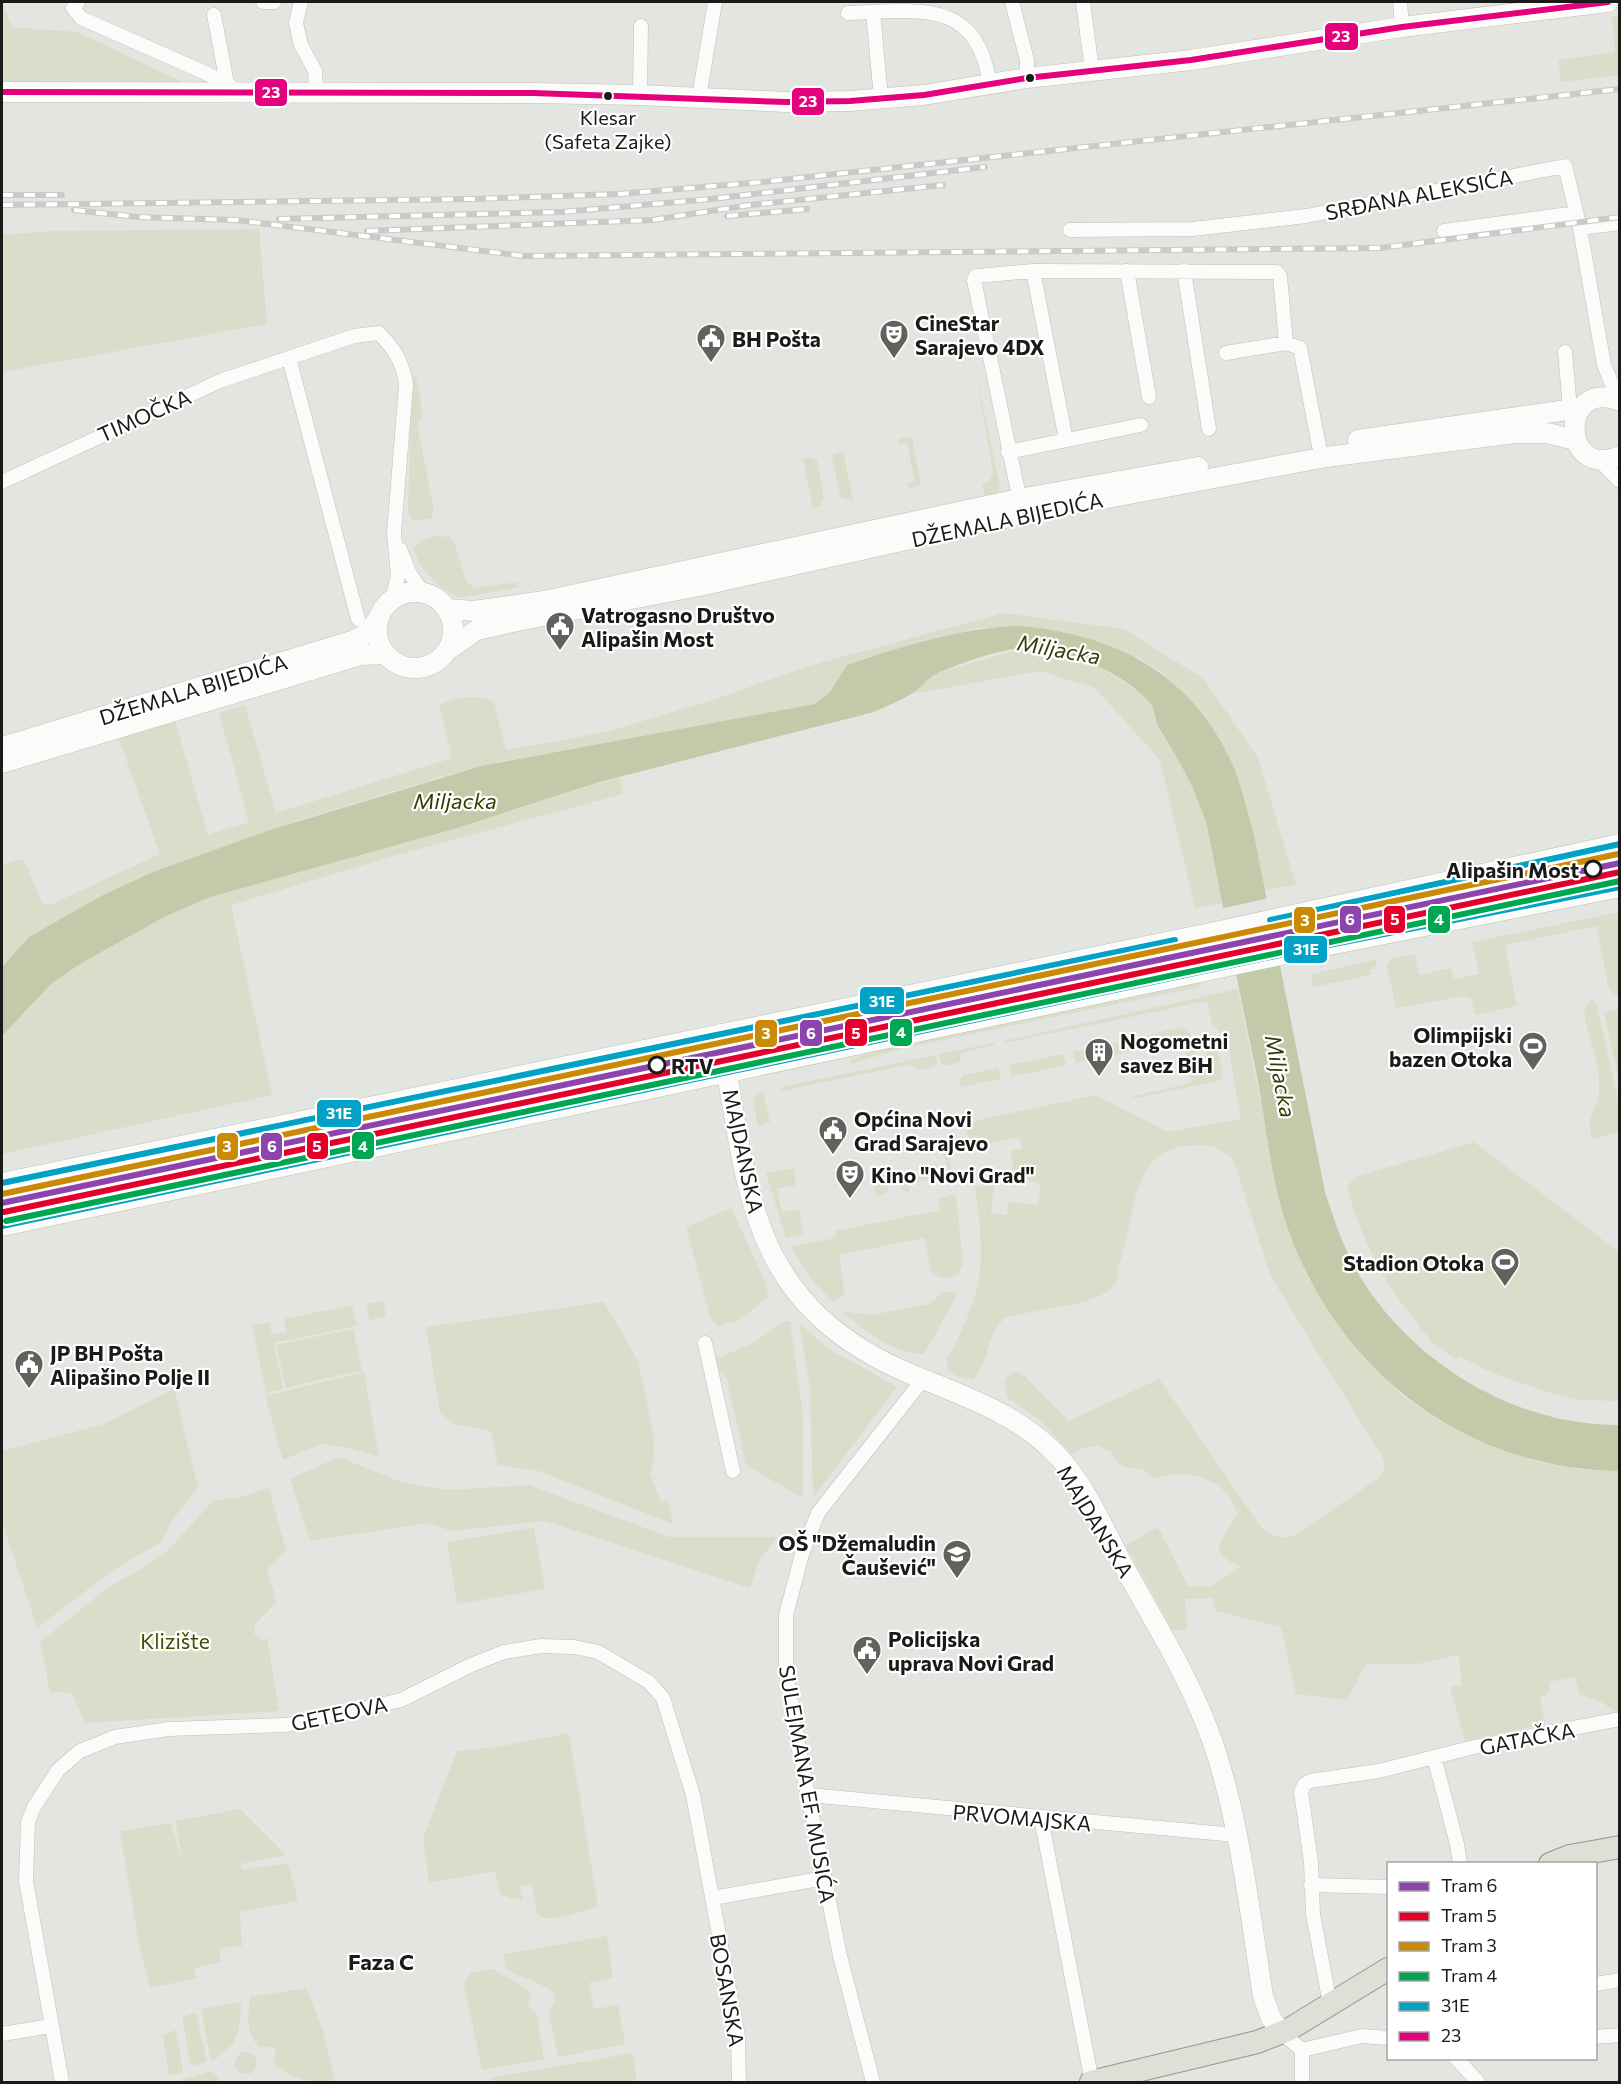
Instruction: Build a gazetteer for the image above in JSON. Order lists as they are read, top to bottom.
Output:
{
  "streets": {
    "main road": ["DŽEMALA BIJEDIĆA", "MAJDANSKA"],
    "street": [
      "SRĐANA ALEKSIĆA",
      "TIMOČKA",
      "GETEOVA",
      "GATAČKA",
      "SULEJMANA EF. MUSIĆA",
      "PRVOMAJSKA",
      "BOSANSKA"
    ]
  },
  "crossings": [
    ["SRĐANA ALEKSIĆA", "DŽEMALA BIJEDIĆA"],
    ["TIMOČKA", "DŽEMALA BIJEDIĆA"],
    ["MAJDANSKA", "SULEJMANA EF. MUSIĆA"],
    ["MAJDANSKA", "PRVOMAJSKA"],
    ["GETEOVA", "BOSANSKA"],
    ["SULEJMANA EF. MUSIĆA", "PRVOMAJSKA"]
  ],
  "districts": ["Faza C"],
  "water": ["Miljacka"],
  "parks": ["Klizište"],
  "places": {
    "other": ["Klesar (Safeta Zajke)", "Alipašin Most", "RTV"],
    "theatre": ["CineStar Sarajevo 4DX", "Kino \"Novi Grad\""],
    "public building": [
      "BH Pošta",
      "Vatrogasno Društvo Alipašin Most",
      "Općina Novi Grad Sarajevo",
      "JP BH Pošta Alipašino Polje II",
      "Policijska uprava Novi Grad"
    ],
    "sports": ["Olimpijski bazen Otoka", "Stadion Otoka"],
    "building": ["Nogometni savez BiH"],
    "school or university": ["OŠ \"Džemaludin Čaušević\""]
  },
  "lines": [
    "transit line 23",
    "transit line 31E",
    "tram line 3",
    "tram line 6",
    "tram line 5",
    "tram line 4"
  ],
  "legend": [
    "Tram 6",
    "Tram 5",
    "Tram 3",
    "Tram 4",
    "31E",
    "23"
  ]
}
